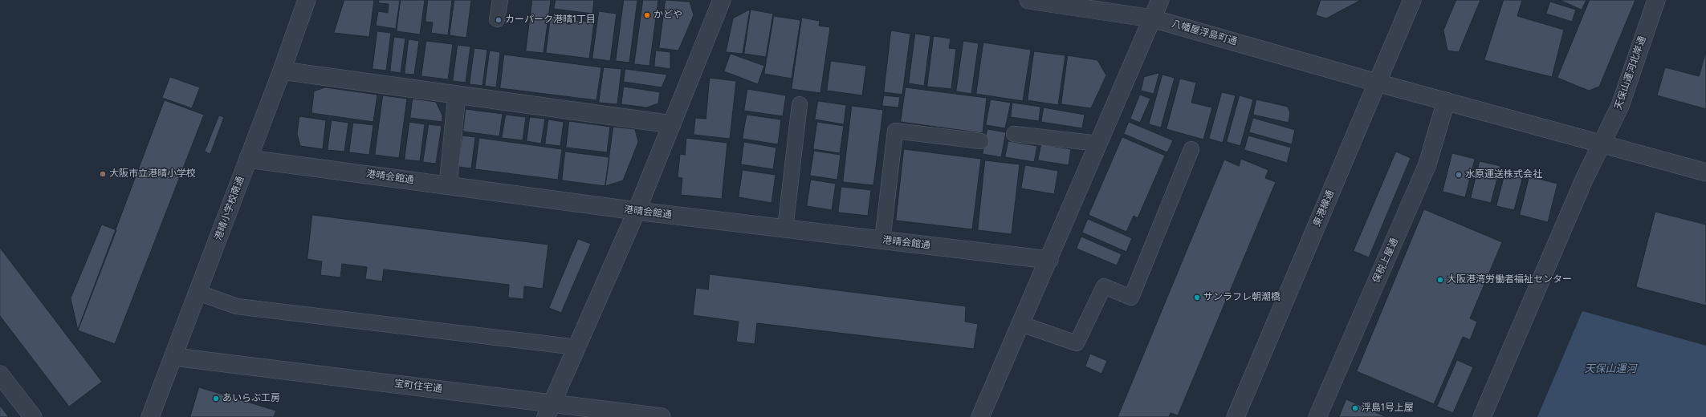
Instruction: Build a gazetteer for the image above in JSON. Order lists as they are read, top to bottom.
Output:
{
  "streets": {
    "street": [
      "八幡屋浮島町通",
      "天保山運河北岸通",
      "港晴会館通",
      "港晴小学校南通",
      "東港線通",
      "保税上屋通",
      "宝町住宅通"
    ]
  },
  "crossings": [
    ["八幡屋浮島町通", "天保山運河北岸通"],
    ["八幡屋浮島町通", "東港線通"],
    ["八幡屋浮島町通", "保税上屋通"],
    ["港晴会館通", "港晴小学校南通"],
    ["港晴小学校南通", "宝町住宅通"]
  ],
  "water": ["天保山運河"],
  "places": [
    "かどや",
    "カーパーク港晴1丁目",
    "大阪市立港晴小学校",
    "水原運送株式会社",
    "大阪港湾労働者福祉センター",
    "サンラフレ朝潮橋",
    "あいらぶ工房",
    "浮島1号上屋"
  ]
}
